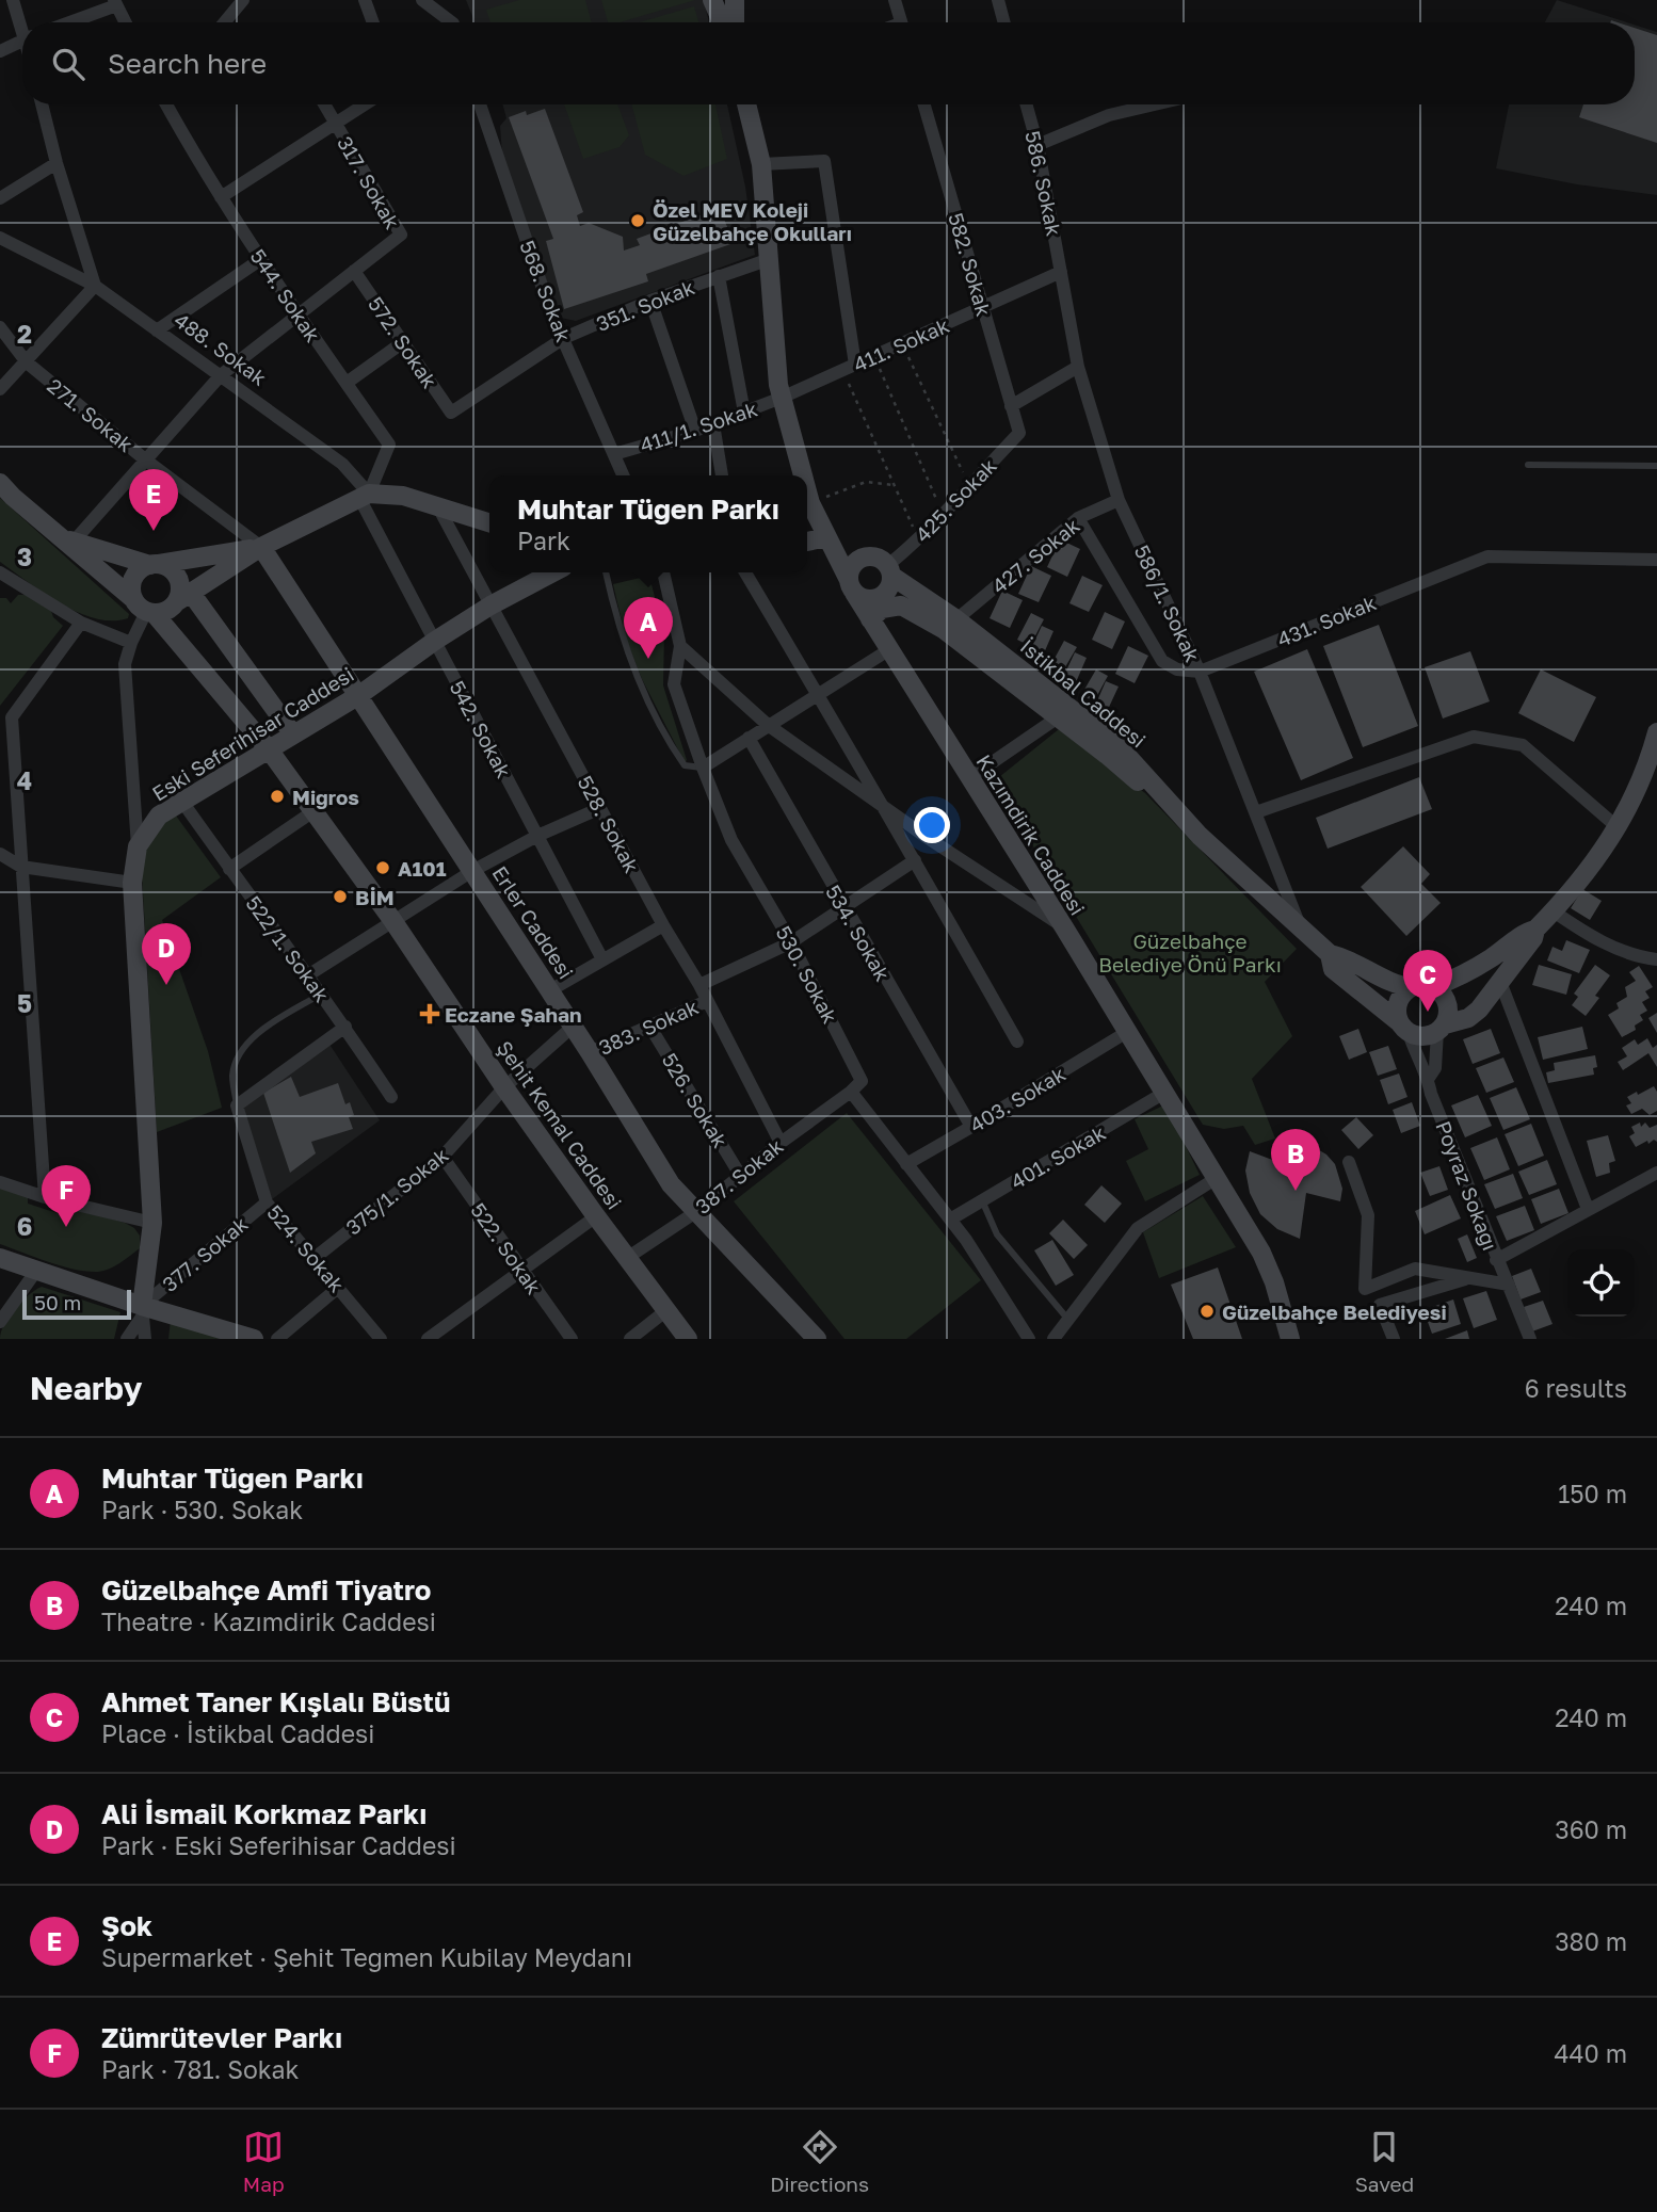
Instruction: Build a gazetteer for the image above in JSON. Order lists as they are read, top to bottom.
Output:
{
  "streets": {
    "main road": [
      "İstikbal Caddesi",
      "Eski Seferihisar Caddesi",
      "Kazımdirik Caddesi",
      "Erler Caddesi",
      "Şehit Kemal Caddesi"
    ],
    "street": [
      "317. Sokak",
      "586. Sokak",
      "582. Sokak",
      "568. Sokak",
      "544. Sokak",
      "351. Sokak",
      "572. Sokak",
      "411. Sokak",
      "488. Sokak",
      "271. Sokak",
      "411/1. Sokak",
      "425. Sokak",
      "427. Sokak",
      "586/1. Sokak",
      "431. Sokak",
      "542. Sokak",
      "528. Sokak",
      "534. Sokak",
      "522/1. Sokak",
      "530. Sokak",
      "383. Sokak",
      "403. Sokak",
      "526. Sokak",
      "401. Sokak",
      "387. Sokak",
      "Poyraz Sokağı",
      "375/1. Sokak",
      "524. Sokak",
      "522. Sokak",
      "377. Sokak"
    ]
  },
  "crossings": [
    ["317. Sokak", "544. Sokak"],
    ["317. Sokak", "572. Sokak"],
    ["317. Sokak", "488. Sokak"],
    ["317. Sokak", "271. Sokak"],
    ["586. Sokak", "411. Sokak"],
    ["586. Sokak", "586/1. Sokak"],
    ["582. Sokak", "411. Sokak"],
    ["582. Sokak", "425. Sokak"],
    ["568. Sokak", "351. Sokak"],
    ["568. Sokak", "411/1. Sokak"],
    ["544. Sokak", "488. Sokak"],
    ["544. Sokak", "542. Sokak"],
    ["351. Sokak", "572. Sokak"],
    ["351. Sokak", "Kazımdirik Caddesi"],
    ["411. Sokak", "411/1. Sokak"],
    ["411. Sokak", "586/1. Sokak"],
    ["411. Sokak", "Kazımdirik Caddesi"],
    ["488. Sokak", "542. Sokak"],
    ["271. Sokak", "Erler Caddesi"],
    ["411/1. Sokak", "Kazımdirik Caddesi"],
    ["425. Sokak", "İstikbal Caddesi"],
    ["425. Sokak", "Kazımdirik Caddesi"],
    ["427. Sokak", "586/1. Sokak"],
    ["427. Sokak", "İstikbal Caddesi"],
    ["586/1. Sokak", "431. Sokak"],
    ["586/1. Sokak", "İstikbal Caddesi"],
    ["İstikbal Caddesi", "Kazımdirik Caddesi"],
    ["İstikbal Caddesi", "Poyraz Sokağı"],
    ["542. Sokak", "Eski Seferihisar Caddesi"],
    ["Eski Seferihisar Caddesi", "528. Sokak"],
    ["Eski Seferihisar Caddesi", "Erler Caddesi"],
    ["Eski Seferihisar Caddesi", "522/1. Sokak"],
    ["Eski Seferihisar Caddesi", "Şehit Kemal Caddesi"],
    ["Eski Seferihisar Caddesi", "377. Sokak"],
    ["528. Sokak", "383. Sokak"],
    ["528. Sokak", "387. Sokak"],
    ["Kazımdirik Caddesi", "403. Sokak"],
    ["Kazımdirik Caddesi", "401. Sokak"],
    ["Erler Caddesi", "383. Sokak"],
    ["Erler Caddesi", "387. Sokak"],
    ["Erler Caddesi", "375/1. Sokak"],
    ["534. Sokak", "403. Sokak"],
    ["530. Sokak", "387. Sokak"],
    ["383. Sokak", "526. Sokak"],
    ["526. Sokak", "387. Sokak"],
    ["Şehit Kemal Caddesi", "387. Sokak"],
    ["Şehit Kemal Caddesi", "375/1. Sokak"],
    ["375/1. Sokak", "524. Sokak"],
    ["375/1. Sokak", "522. Sokak"],
    ["524. Sokak", "377. Sokak"]
  ],
  "parks": ["Güzelbahçe Belediye Önü Parkı"],
  "places": {
    "other": [
      "Özel MEV Koleji Güzelbahçe Okulları",
      "Migros",
      "A101",
      "BİM",
      "Güzelbahçe Belediyesi"
    ],
    "health": ["Eczane Şahan"]
  },
  "scale_bar": "50 m",
  "page": {
    "search": "Search here",
    "pins": [
      "E",
      "A",
      "D",
      "C",
      "B",
      "F"
    ],
    "popup": ["Muhtar Tüğen Parkı", "Park"],
    "scale": "50 m",
    "heading": ["Nearby", "6 results"],
    "list": [
      {
        "mark": "A",
        "name": "Muhtar Tüğen Parkı",
        "note": "Park · 530. Sokak",
        "value": "150 m"
      },
      {
        "mark": "B",
        "name": "Güzelbahçe Amfi Tiyatro",
        "note": "Theatre · Kazımdirik Caddesi",
        "value": "240 m"
      },
      {
        "mark": "C",
        "name": "Ahmet Taner Kışlalı Büstü",
        "note": "Place · İstikbal Caddesi",
        "value": "240 m"
      },
      {
        "mark": "D",
        "name": "Ali İsmail Korkmaz Parkı",
        "note": "Park · Eski Seferihisar Caddesi",
        "value": "360 m"
      },
      {
        "mark": "E",
        "name": "Şok",
        "note": "Supermarket · Şehit Teğmen Kubilay Meydanı",
        "value": "380 m"
      },
      {
        "mark": "F",
        "name": "Zümrütevler Parkı",
        "note": "Park · 781. Sokak",
        "value": "440 m"
      }
    ],
    "nav": ["Map", "Directions", "Saved"]
  },
  "grid": {
    "rows": [
      "2",
      "3",
      "4",
      "5",
      "6"
    ]
  }
}
